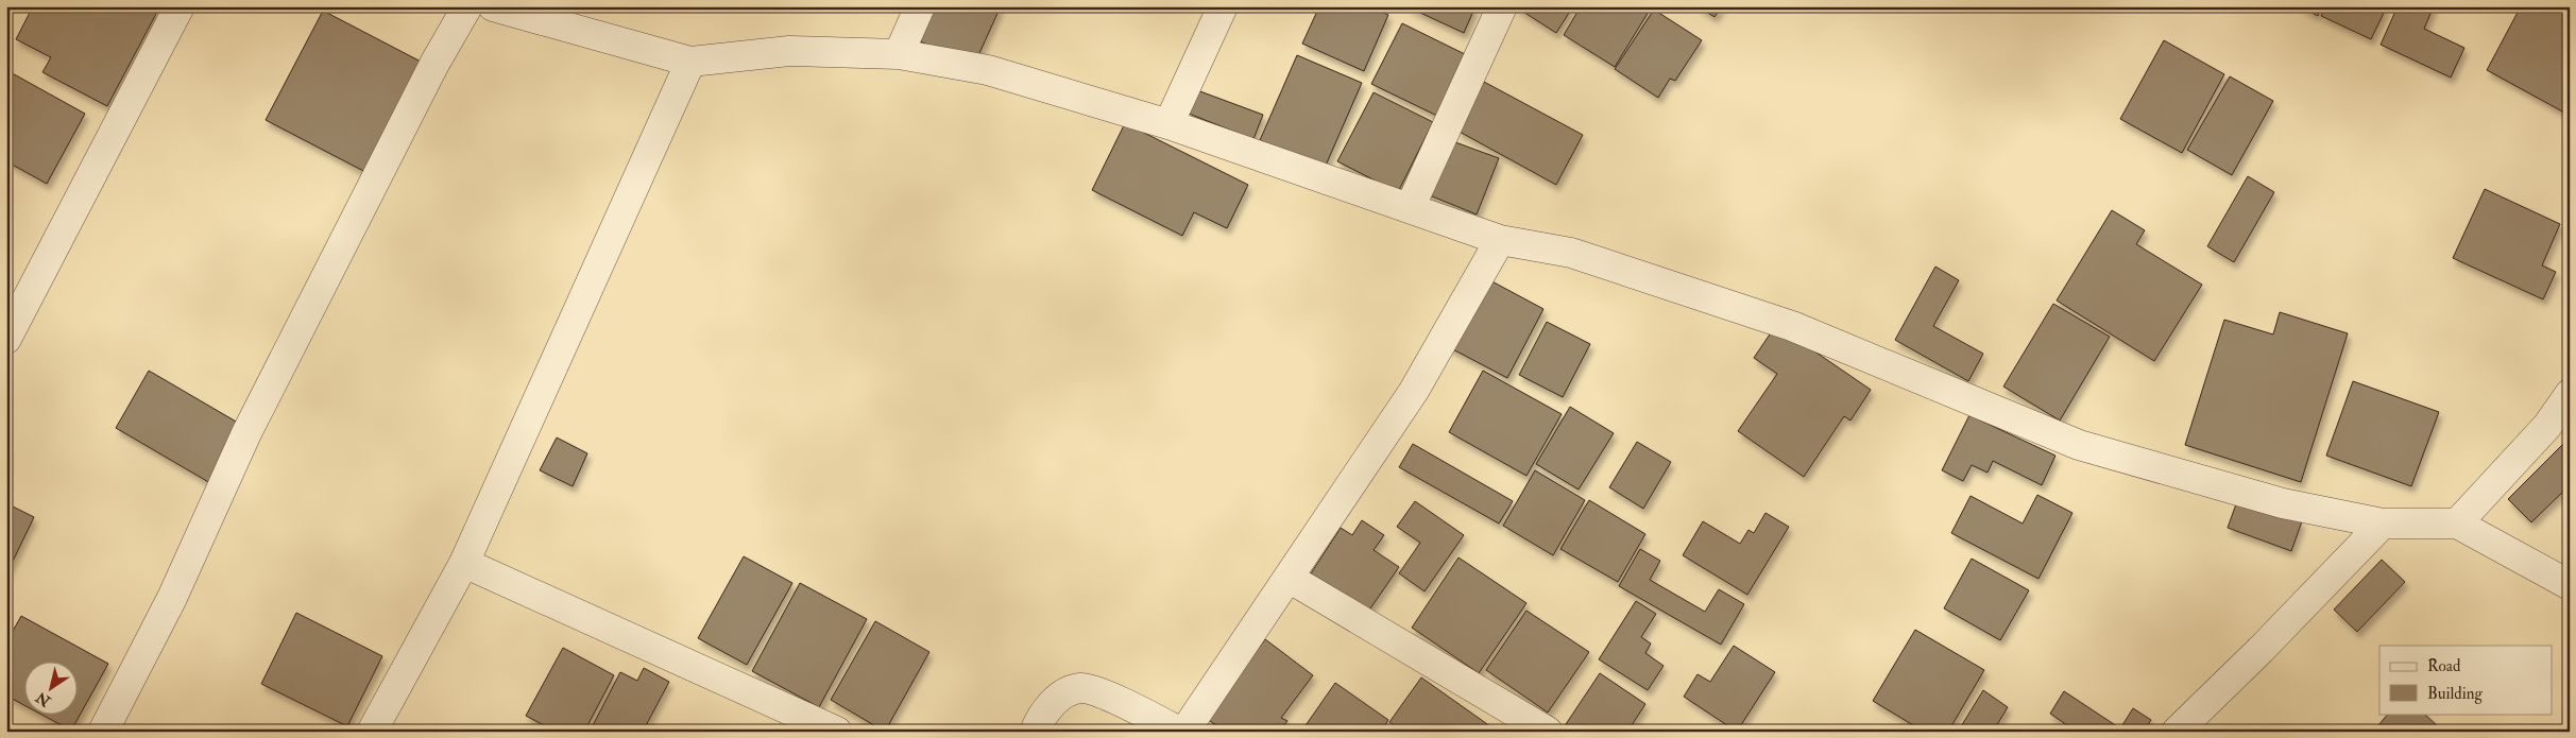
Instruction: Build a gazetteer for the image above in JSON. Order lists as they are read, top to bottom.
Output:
{
  "legend": ["Road", "Building"],
  "north": "bottom left"
}
